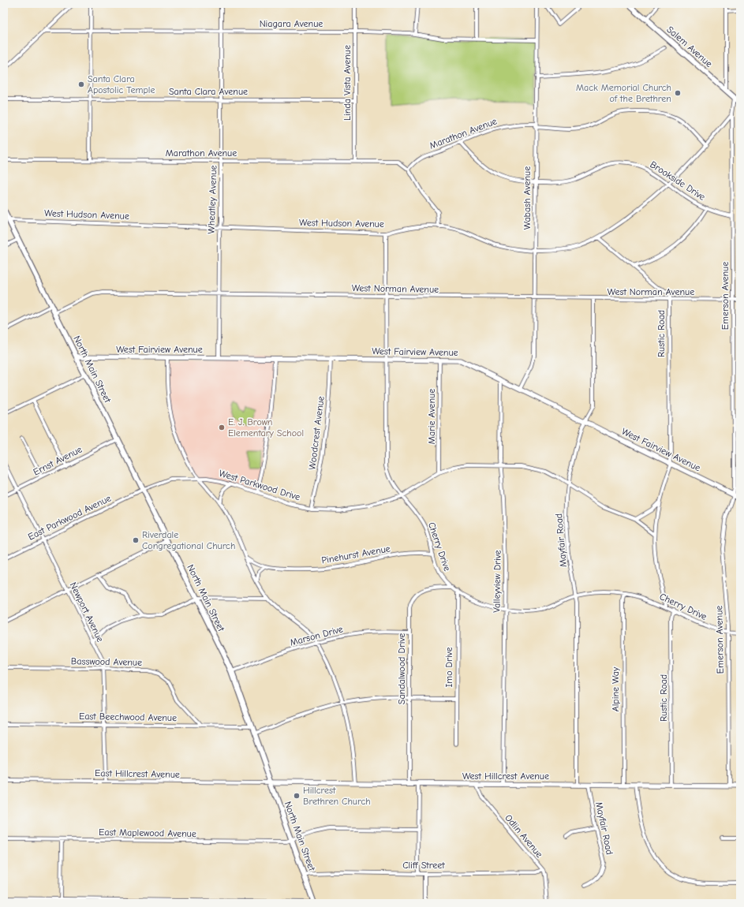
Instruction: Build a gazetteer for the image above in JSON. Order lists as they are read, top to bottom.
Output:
{
  "streets": {
    "main road": ["Salem Avenue", "North Main Street"],
    "street": [
      "Niagara Avenue",
      "Linda Vista Avenue",
      "Santa Clara Avenue",
      "Marathon Avenue",
      "Brookside Drive",
      "Wabash Avenue",
      "Wheatley Avenue",
      "West Hudson Avenue",
      "West Norman Avenue",
      "Emerson Avenue",
      "Rustic Road",
      "West Fairview Avenue",
      "Marie Avenue",
      "Woodcrest Avenue",
      "Ernst Avenue",
      "West Parkwood Drive",
      "East Parkwood Avenue",
      "Mayfair Road",
      "Cherry Drive",
      "Pinehurst Avenue",
      "Valleyview Drive",
      "Newport Avenue",
      "Marson Drive",
      "Basswood Avenue",
      "Imo Drive",
      "Sandalwood Drive",
      "Alpine Way",
      "East Beechwood Avenue",
      "East Hillcrest Avenue",
      "West Hillcrest Avenue",
      "East Maplewood Avenue",
      "Odlin Avenue",
      "Cliff Street"
    ]
  },
  "crossings": [
    ["Niagara Avenue", "Linda Vista Avenue"],
    ["Niagara Avenue", "Wabash Avenue"],
    ["Niagara Avenue", "Wheatley Avenue"],
    ["Salem Avenue", "Emerson Avenue"],
    ["Linda Vista Avenue", "Santa Clara Avenue"],
    ["Linda Vista Avenue", "Marathon Avenue"],
    ["Santa Clara Avenue", "Wheatley Avenue"],
    ["Marathon Avenue", "Brookside Drive"],
    ["Marathon Avenue", "Wabash Avenue"],
    ["Marathon Avenue", "Wheatley Avenue"],
    ["Marathon Avenue", "West Hudson Avenue"],
    ["Brookside Drive", "Wabash Avenue"],
    ["Brookside Drive", "West Hudson Avenue"],
    ["Brookside Drive", "Emerson Avenue"],
    ["Wabash Avenue", "West Hudson Avenue"],
    ["Wabash Avenue", "West Norman Avenue"],
    ["Wabash Avenue", "West Fairview Avenue"],
    ["Wheatley Avenue", "West Hudson Avenue"],
    ["Wheatley Avenue", "West Norman Avenue"],
    ["Wheatley Avenue", "West Fairview Avenue"],
    ["West Hudson Avenue", "Emerson Avenue"],
    ["West Hudson Avenue", "Rustic Road"],
    ["West Hudson Avenue", "North Main Street"],
    ["West Hudson Avenue", "Cherry Drive"],
    ["West Norman Avenue", "Emerson Avenue"],
    ["West Norman Avenue", "Rustic Road"],
    ["West Norman Avenue", "North Main Street"],
    ["West Norman Avenue", "Mayfair Road"],
    ["West Norman Avenue", "Cherry Drive"],
    ["Emerson Avenue", "West Fairview Avenue"],
    ["Emerson Avenue", "Cherry Drive"],
    ["Emerson Avenue", "West Hillcrest Avenue"],
    ["Rustic Road", "West Fairview Avenue"],
    ["Rustic Road", "West Parkwood Drive"],
    ["Rustic Road", "Cherry Drive"],
    ["Rustic Road", "West Hillcrest Avenue"],
    ["West Fairview Avenue", "North Main Street"],
    ["West Fairview Avenue", "Marie Avenue"],
    ["West Fairview Avenue", "Woodcrest Avenue"],
    ["West Fairview Avenue", "Mayfair Road"],
    ["West Fairview Avenue", "Cherry Drive"],
    ["West Fairview Avenue", "Valleyview Drive"],
    ["North Main Street", "Ernst Avenue"],
    ["North Main Street", "West Parkwood Drive"],
    ["North Main Street", "East Parkwood Avenue"],
    ["North Main Street", "Marson Drive"],
    ["North Main Street", "East Beechwood Avenue"],
    ["North Main Street", "East Hillcrest Avenue"],
    ["North Main Street", "West Hillcrest Avenue"],
    ["North Main Street", "East Maplewood Avenue"],
    ["North Main Street", "Cliff Street"],
    ["Marie Avenue", "West Parkwood Drive"],
    ["Woodcrest Avenue", "West Parkwood Drive"],
    ["Ernst Avenue", "Newport Avenue"],
    ["West Parkwood Drive", "East Parkwood Avenue"],
    ["West Parkwood Drive", "Mayfair Road"],
    ["West Parkwood Drive", "Cherry Drive"],
    ["West Parkwood Drive", "Valleyview Drive"],
    ["East Parkwood Avenue", "Newport Avenue"],
    ["Mayfair Road", "Cherry Drive"],
    ["Mayfair Road", "West Hillcrest Avenue"],
    ["Cherry Drive", "Pinehurst Avenue"],
    ["Cherry Drive", "Valleyview Drive"],
    ["Cherry Drive", "Imo Drive"],
    ["Cherry Drive", "Sandalwood Drive"],
    ["Cherry Drive", "Alpine Way"],
    ["Valleyview Drive", "West Hillcrest Avenue"],
    ["Newport Avenue", "Basswood Avenue"],
    ["Newport Avenue", "East Beechwood Avenue"],
    ["Newport Avenue", "East Hillcrest Avenue"],
    ["Marson Drive", "Sandalwood Drive"],
    ["Basswood Avenue", "East Beechwood Avenue"],
    ["Sandalwood Drive", "West Hillcrest Avenue"],
    ["Alpine Way", "West Hillcrest Avenue"],
    ["East Hillcrest Avenue", "West Hillcrest Avenue"],
    ["West Hillcrest Avenue", "Odlin Avenue"],
    ["Odlin Avenue", "Cliff Street"]
  ],
  "places": [
    "Santa Clara Apostolic Temple",
    "Mack Memorial Church of the Brethren",
    "E. J. Brown Elementary School",
    "Riverdale Congregational Church",
    "Hillcrest Brethren Church"
  ]
}
